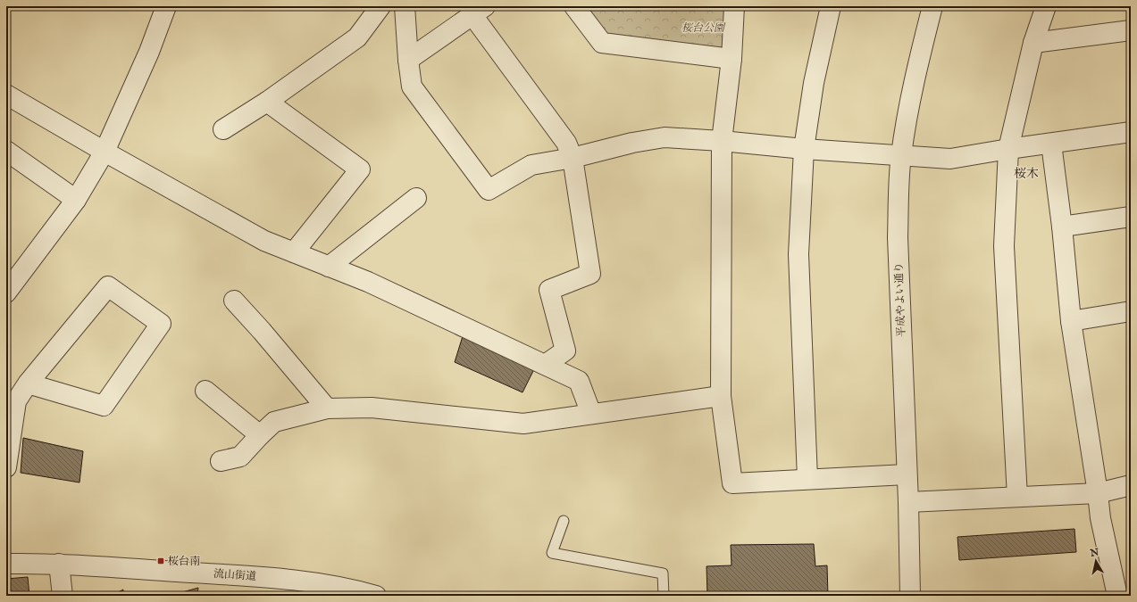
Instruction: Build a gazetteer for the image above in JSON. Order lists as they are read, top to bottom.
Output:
{
  "streets": {
    "street": ["平成やよい通り", "流山街道"]
  },
  "districts": ["桜木"],
  "parks": ["桜台公園"],
  "places": {
    "transit": ["桜台南"]
  },
  "north": "top"
}
